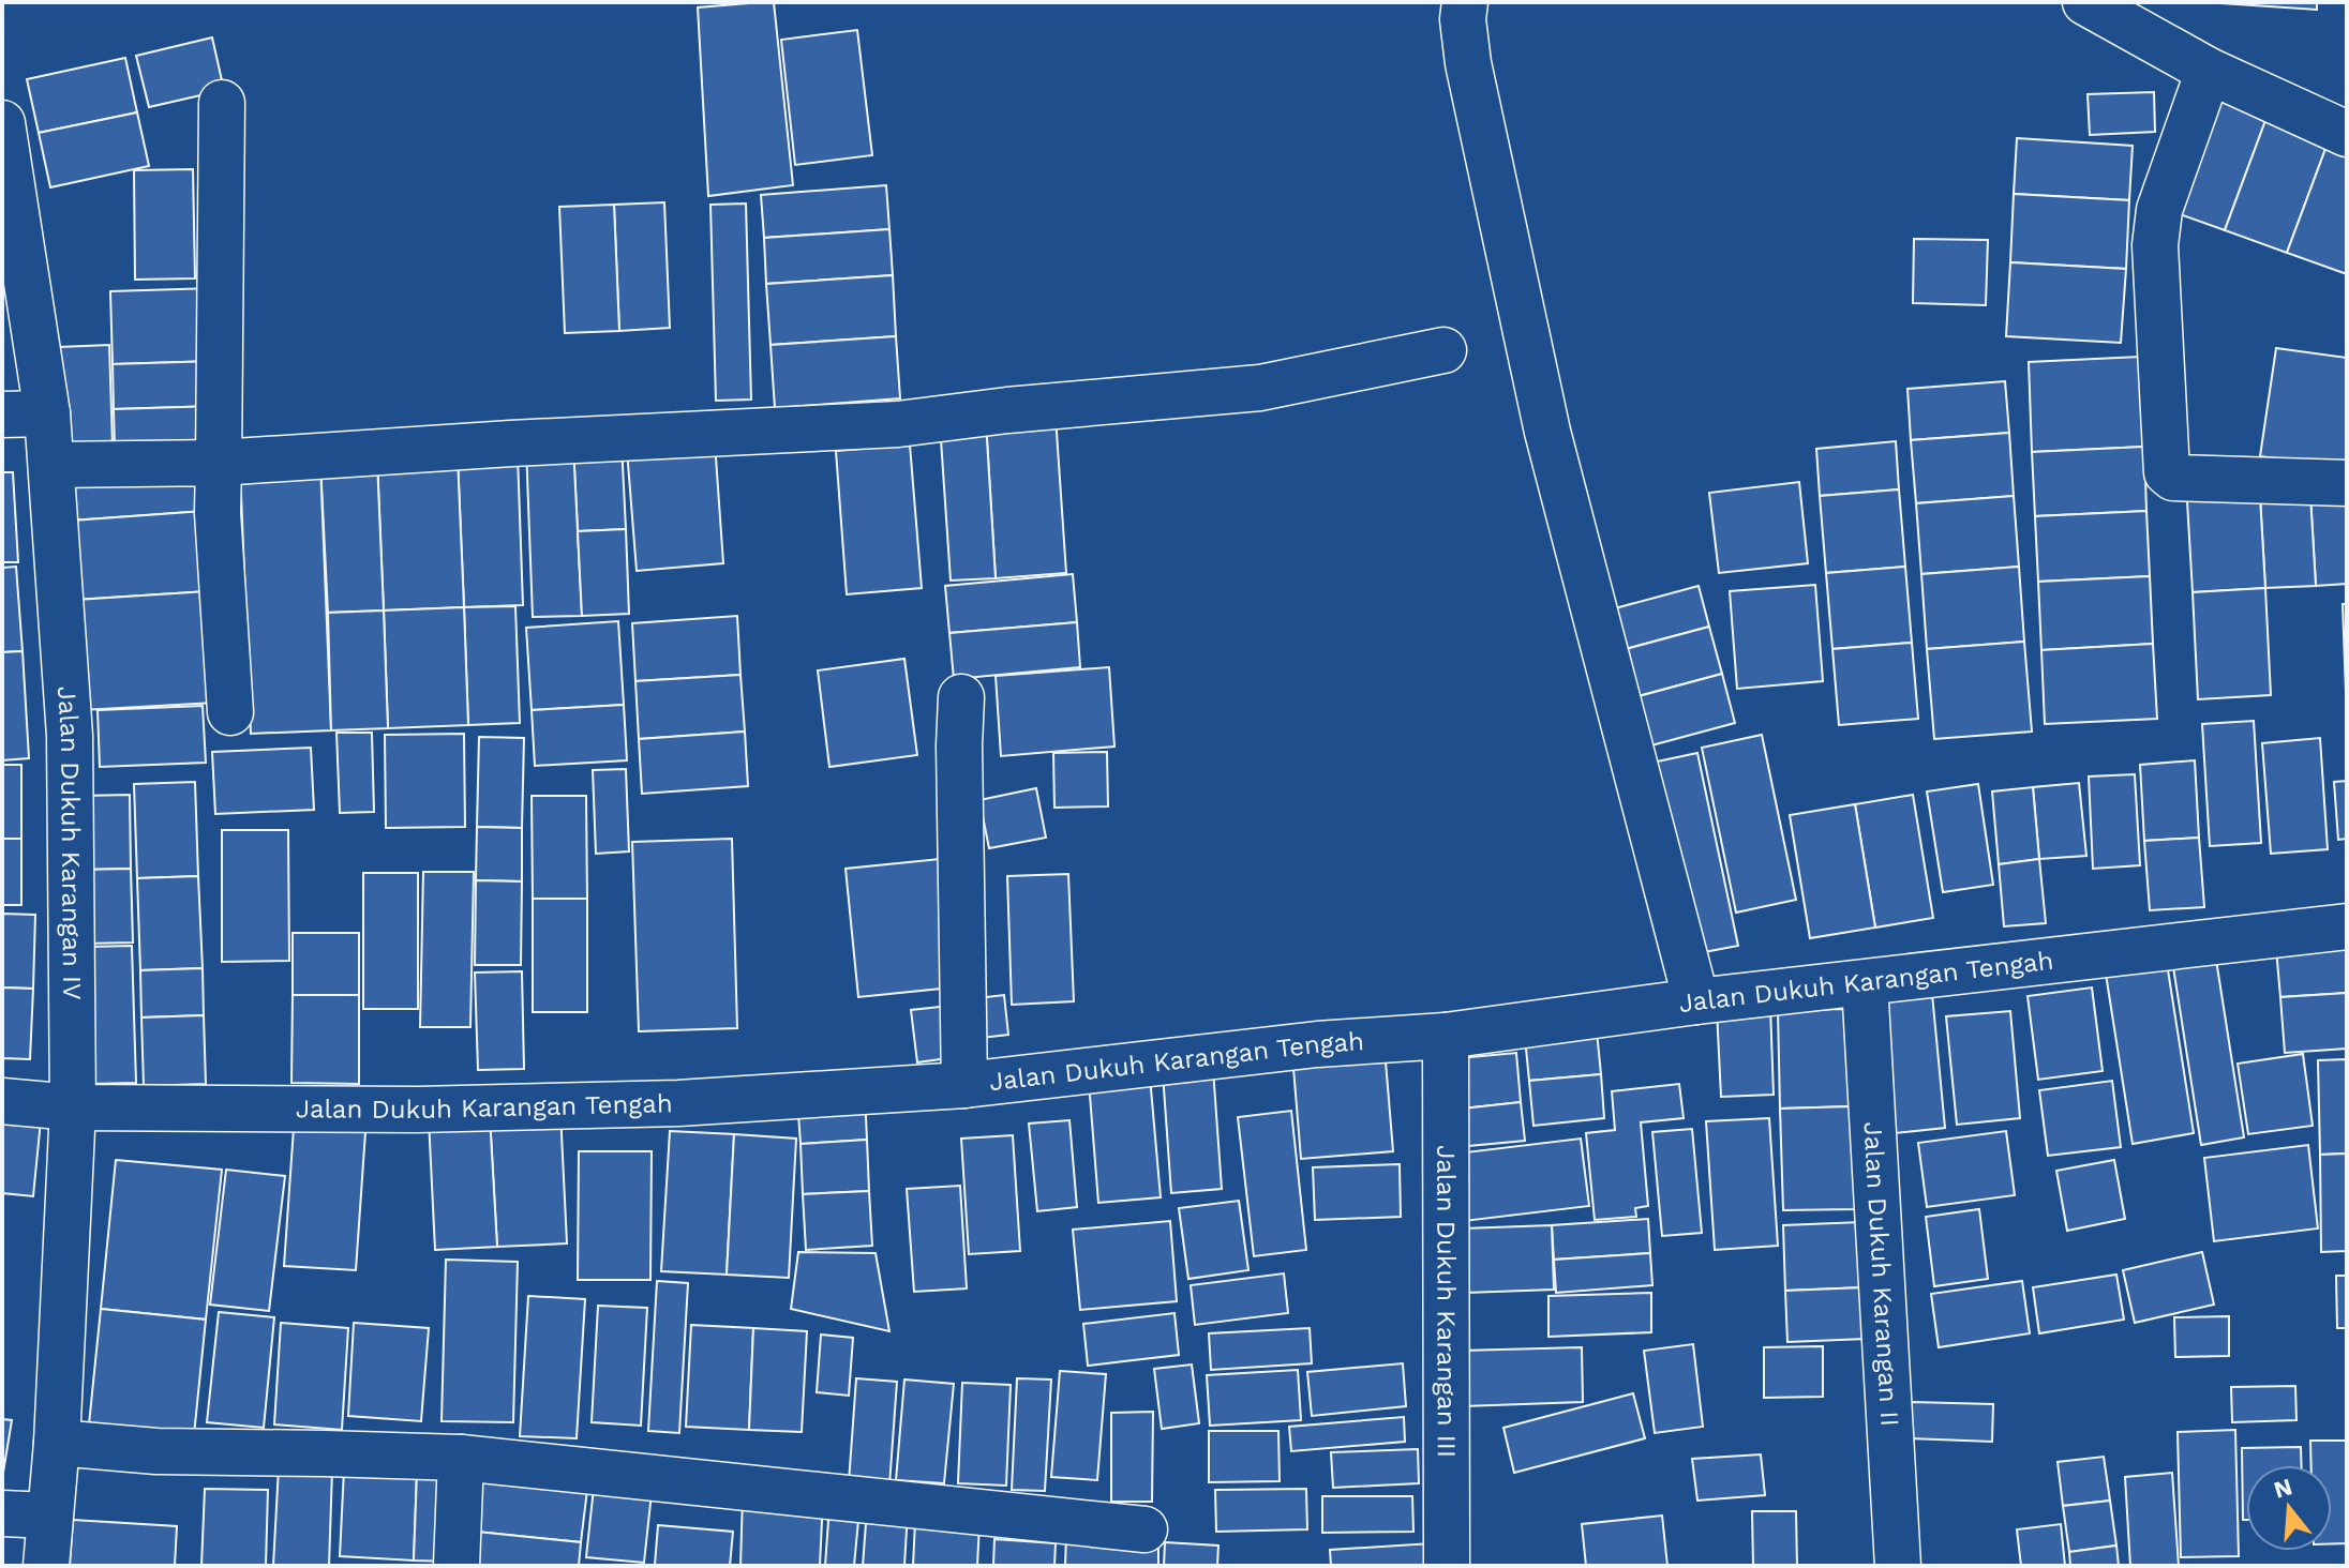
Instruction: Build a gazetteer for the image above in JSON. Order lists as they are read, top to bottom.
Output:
{
  "streets": {
    "street": [
      "Jalan Dukuh Karangan IV",
      "Jalan Dukuh Karangan Tengah",
      "Jalan Dukuh Karangan II",
      "Jalan Dukuh Karangan III"
    ]
  },
  "crossings": [
    ["Jalan Dukuh Karangan IV", "Jalan Dukuh Karangan Tengah"],
    ["Jalan Dukuh Karangan Tengah", "Jalan Dukuh Karangan II"],
    ["Jalan Dukuh Karangan Tengah", "Jalan Dukuh Karangan III"]
  ],
  "north": "top"
}
